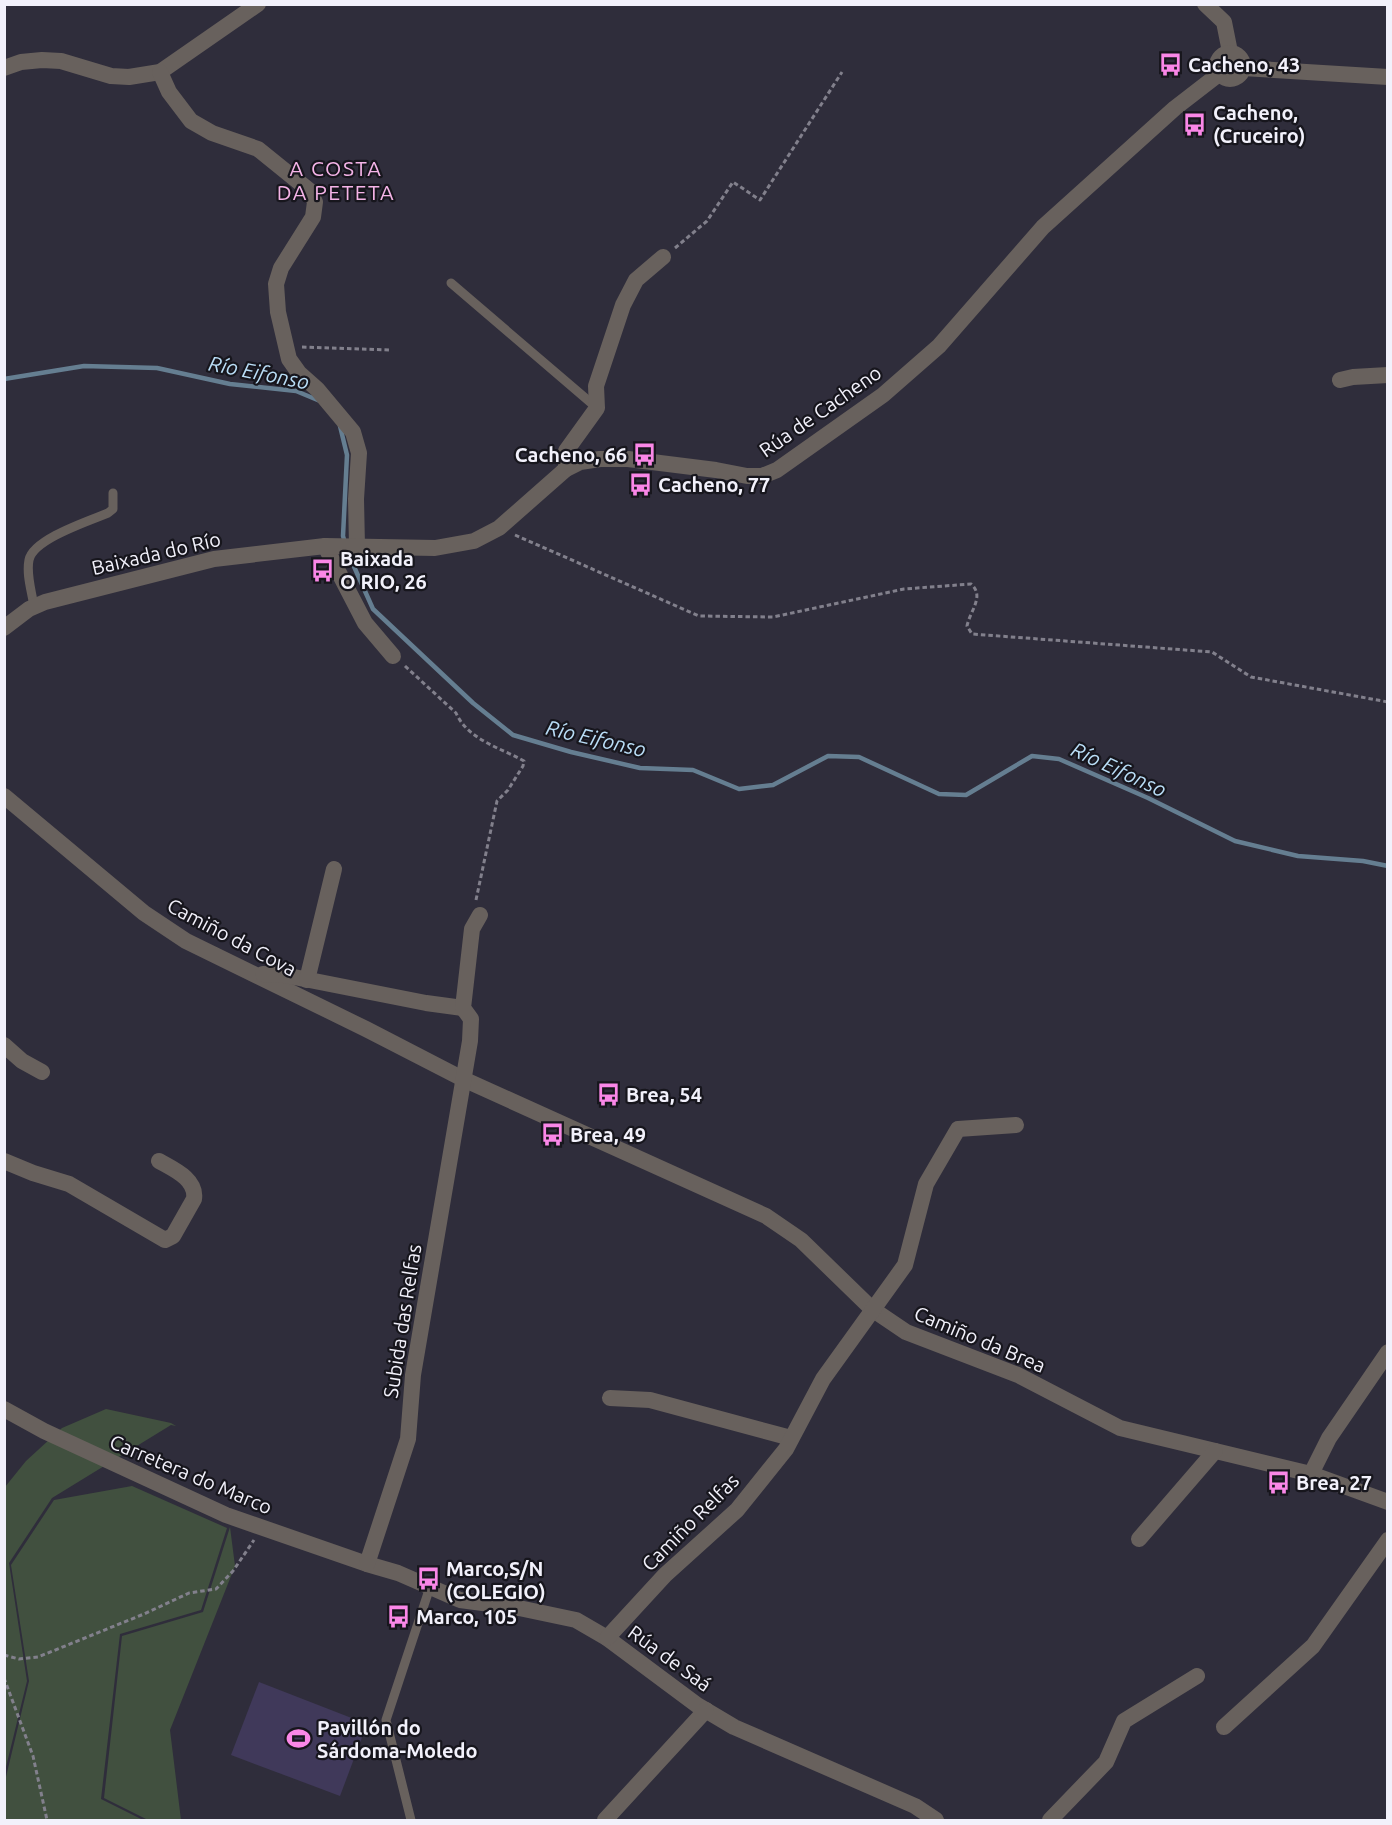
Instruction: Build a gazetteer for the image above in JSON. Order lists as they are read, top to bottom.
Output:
{
  "streets": {
    "street": [
      "Rúa de Cacheno",
      "Baixada do Río",
      "Camiño da Cova",
      "Subida das Relfas",
      "Camiño da Brea",
      "Carretera do Marco",
      "Camiño Relfas",
      "Rúa de Saá"
    ]
  },
  "crossings": [
    ["Rúa de Cacheno", "Baixada do Río"],
    ["Camiño da Cova", "Subida das Relfas"],
    ["Camiño da Cova", "Camiño da Brea"],
    ["Subida das Relfas", "Camiño da Brea"],
    ["Subida das Relfas", "Carretera do Marco"],
    ["Subida das Relfas", "Rúa de Saá"],
    ["Camiño da Brea", "Camiño Relfas"],
    ["Carretera do Marco", "Rúa de Saá"],
    ["Camiño Relfas", "Rúa de Saá"]
  ],
  "districts": ["A COSTA DA PETETA"],
  "water": ["Río Eifonso"],
  "places": {
    "bus stop": [
      "Cacheno, 43",
      "Cacheno, (Cruceiro)",
      "Cacheno, 66",
      "Cacheno, 77",
      "Baixada O RIO, 26",
      "Brea, 54",
      "Brea, 49",
      "Brea, 27",
      "Marco,S/N (COLEGIO)",
      "Marco, 105"
    ],
    "sports": ["Pavillón do Sárdoma-Moledo"]
  }
}
